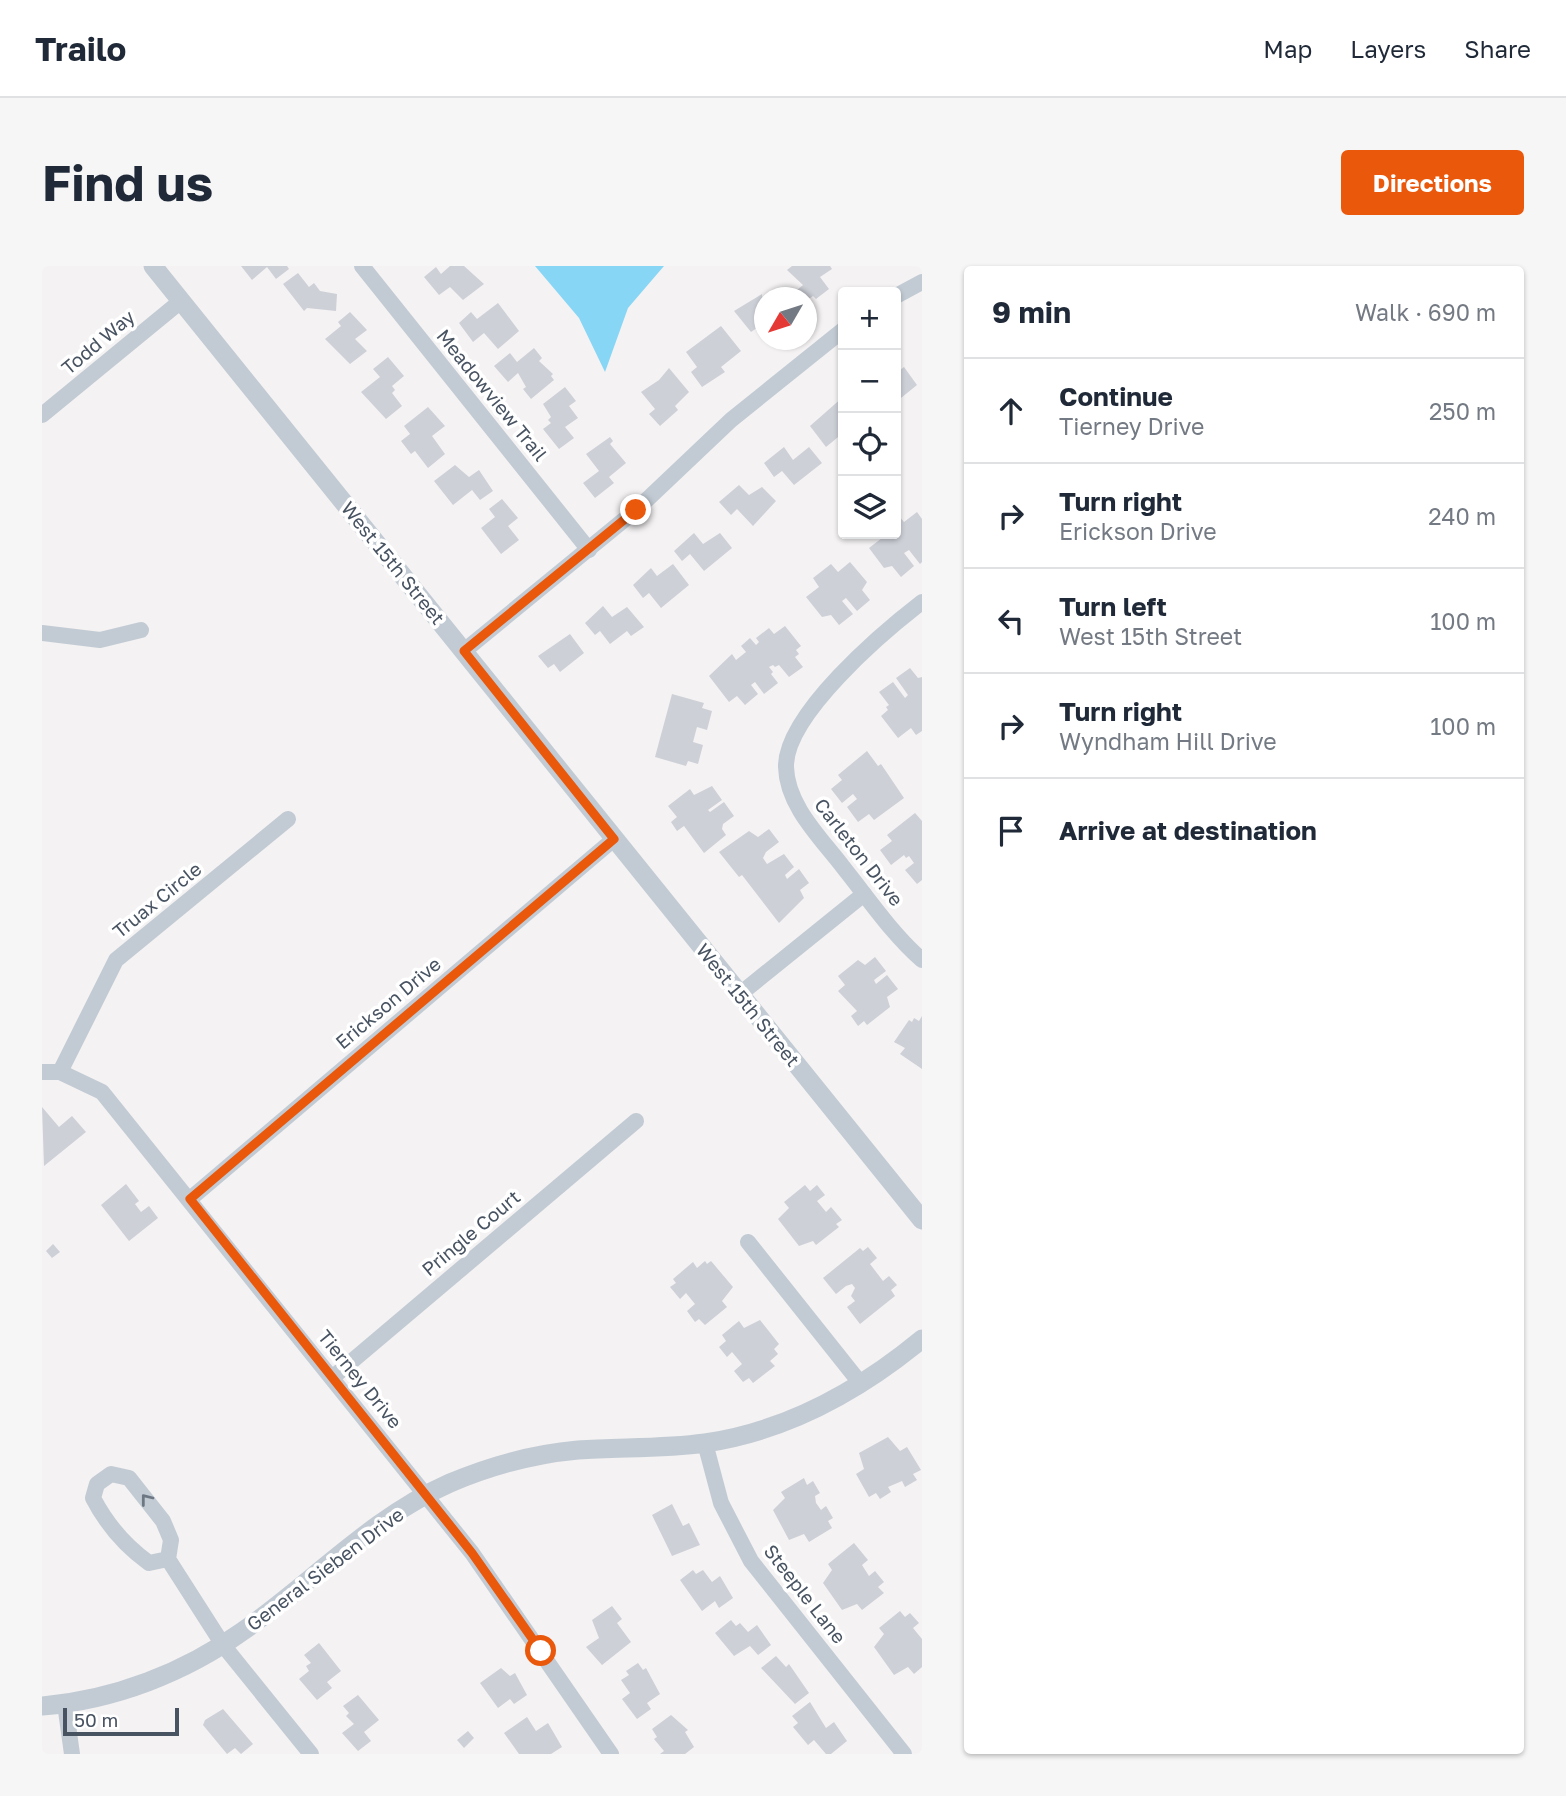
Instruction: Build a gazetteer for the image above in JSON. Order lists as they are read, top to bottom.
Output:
{
  "streets": {
    "street": [
      "Todd Way",
      "Meadowview Trail",
      "West 15th Street",
      "Carleton Drive",
      "Truax Circle",
      "Erickson Drive",
      "Pringle Court",
      "Tierney Drive",
      "General Sieben Drive",
      "Steeple Lane"
    ]
  },
  "crossings": [
    ["Todd Way", "West 15th Street"],
    ["West 15th Street", "Erickson Drive"],
    ["Truax Circle", "Tierney Drive"],
    ["Erickson Drive", "Tierney Drive"],
    ["Pringle Court", "Tierney Drive"],
    ["Tierney Drive", "General Sieben Drive"],
    ["General Sieben Drive", "Steeple Lane"]
  ],
  "scale_bar": "50 m",
  "north": "bottom left",
  "page": {
    "header": "Trailo",
    "nav": ["Map", "Layers", "Share"],
    "buttons": "Directions",
    "title": "Find us",
    "heading": ["9 min", "Walk · 690 m"],
    "map_buttons": ["+", "−"],
    "list": [
      ["Continue", "Tierney Drive", "250 m"],
      ["Turn right", "Erickson Drive", "240 m"],
      ["Turn left", "West 15th Street", "100 m"],
      ["Turn right", "Wyndham Hill Drive", "100 m"],
      "Arrive at destination"
    ],
    "scale": "50 m"
  }
}
